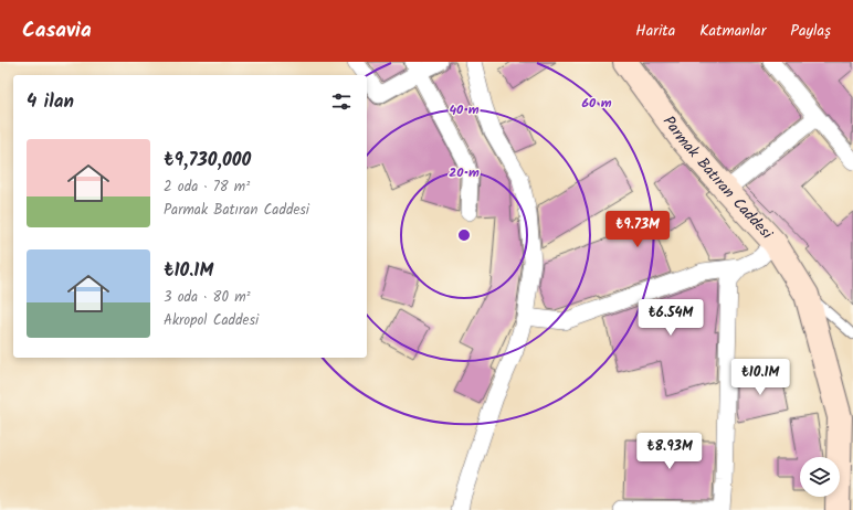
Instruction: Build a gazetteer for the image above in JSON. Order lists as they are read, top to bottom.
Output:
{
  "streets": {
    "main road": ["Parmak Batıran Caddesi"]
  },
  "page": {
    "header": "Casavia",
    "nav": ["Harita", "Katmanlar", "Paylaş"],
    "heading": "4 ilan",
    "list": [
      {
        "name": "₺9,730,000",
        "note": "2 oda · 78 m² · Parmak Batıran Caddesi"
      },
      {
        "name": "₺10.1M",
        "note": "3 oda · 80 m² · Akropol Caddesi"
      }
    ],
    "price": [
      "₺9.73M",
      "₺6.54M",
      "₺10.1M",
      "₺8.93M"
    ]
  },
  "rings": ["60 m", "40 m", "20 m"]
}
